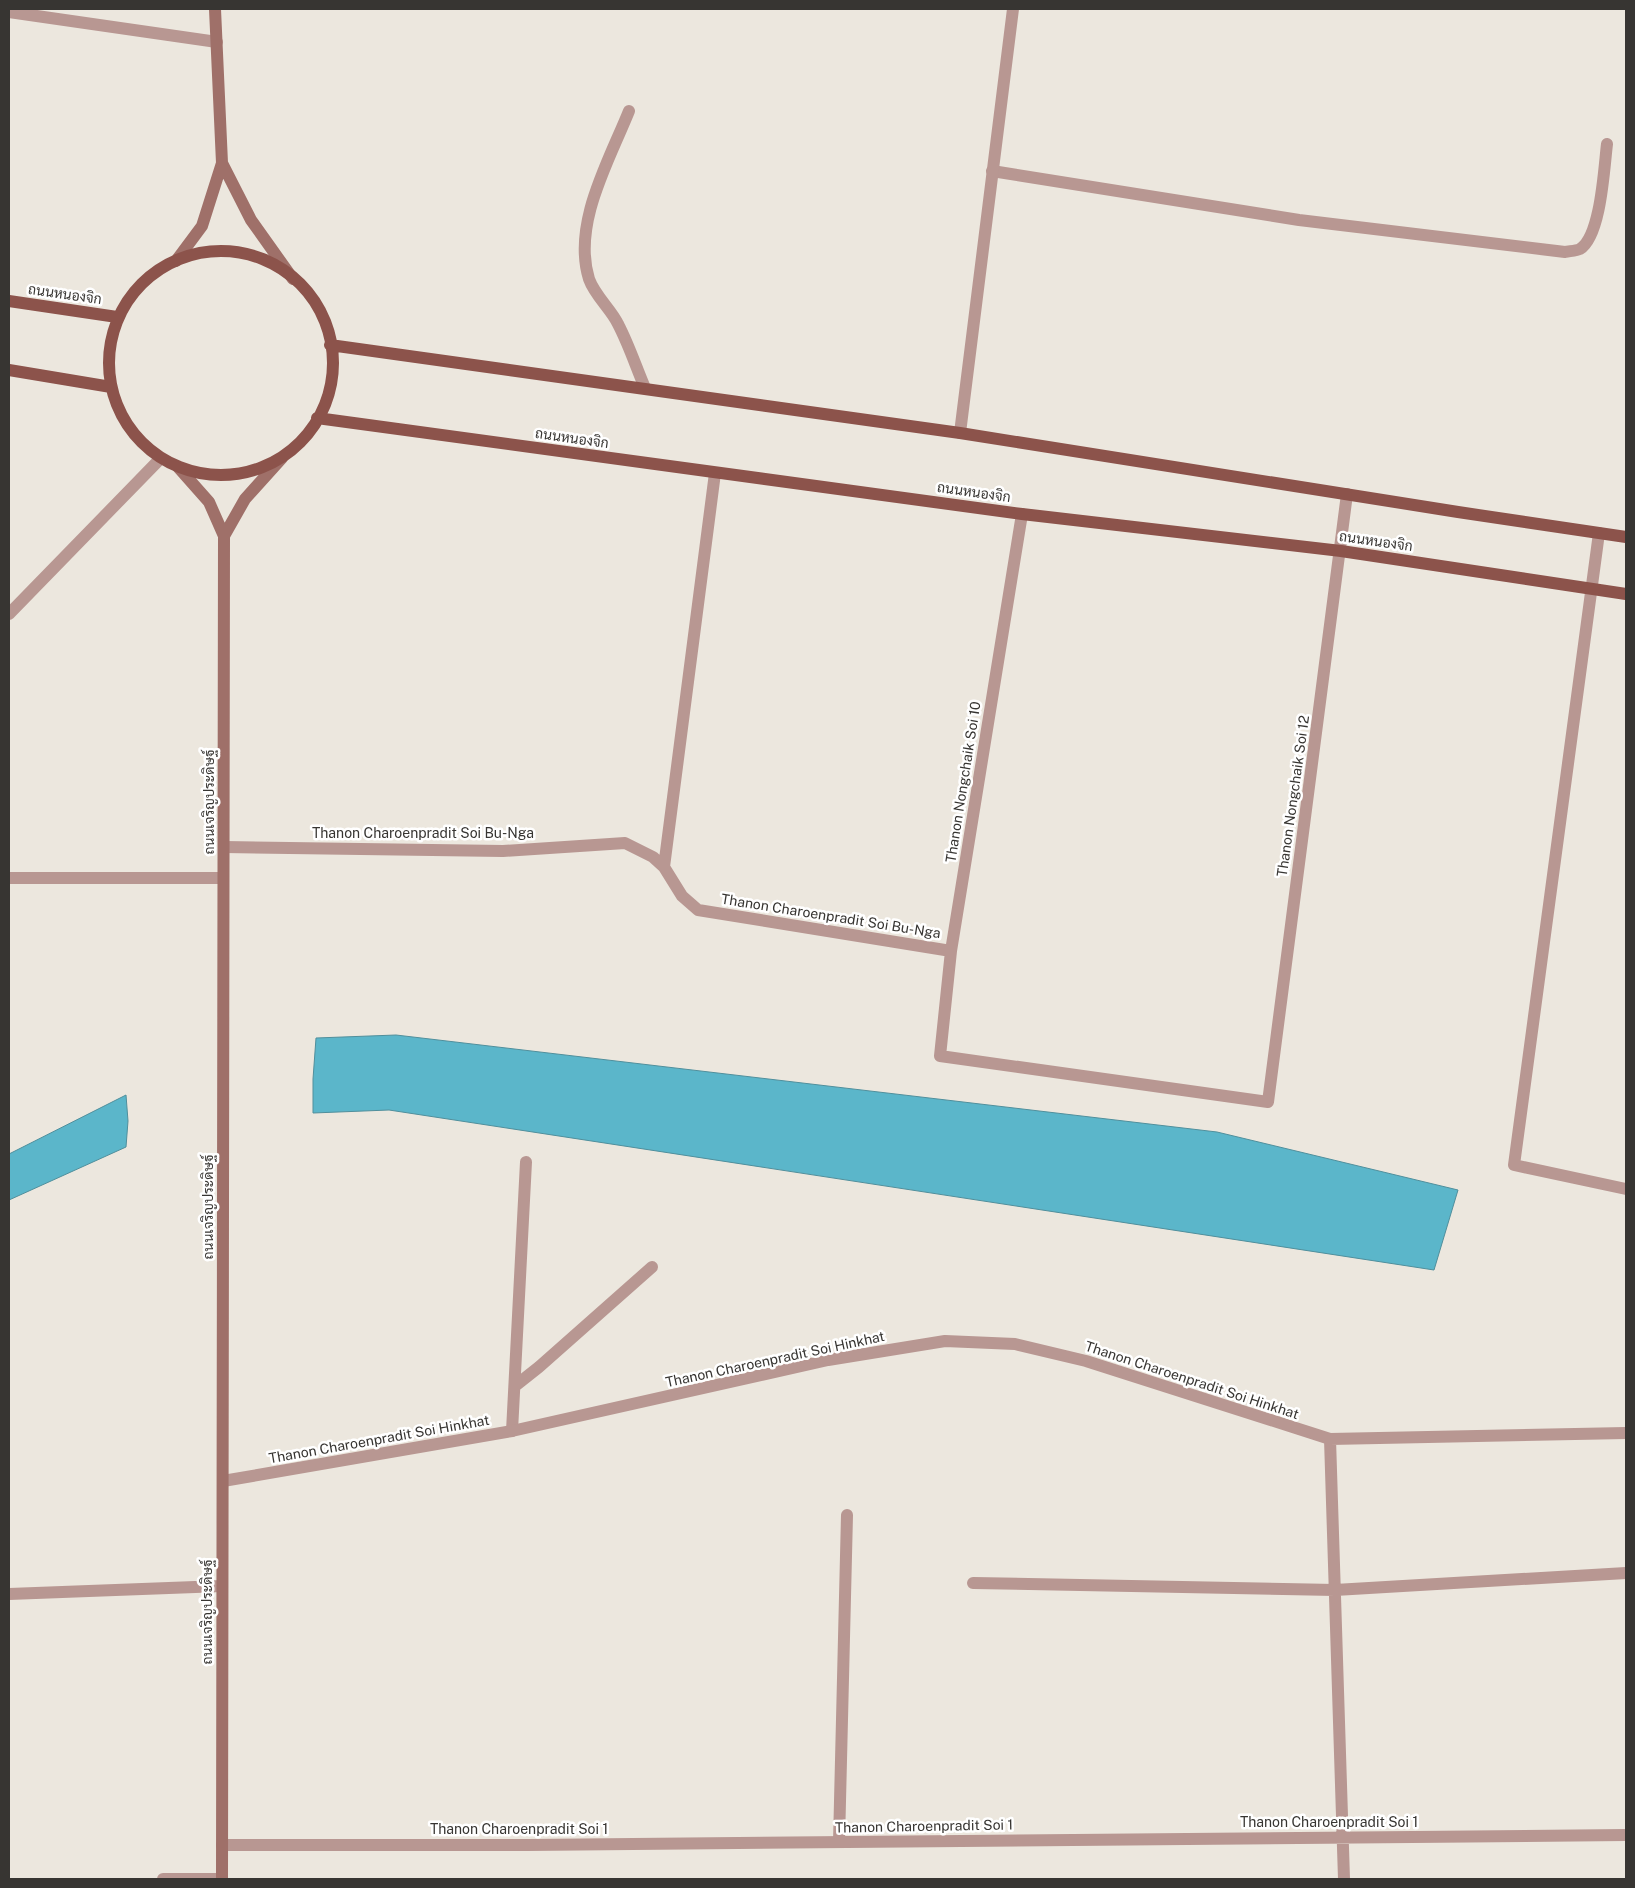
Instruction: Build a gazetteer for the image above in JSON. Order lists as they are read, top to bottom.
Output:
{
  "streets": {
    "main road": ["ถนนหนองจิก", "ถนนเจริญประดิษฐ์"],
    "street": [
      "Thanon Nongchaik Soi 10",
      "Thanon Nongchaik Soi 12",
      "Thanon Charoenpradit Soi Bu-Nga",
      "Thanon Charoenpradit Soi Hinkhat",
      "Thanon Charoenpradit Soi 1"
    ]
  },
  "crossings": [
    ["ถนนหนองจิก", "Thanon Nongchaik Soi 10"],
    ["ถนนหนองจิก", "Thanon Nongchaik Soi 12"],
    ["Thanon Nongchaik Soi 10", "Thanon Nongchaik Soi 12"],
    ["Thanon Nongchaik Soi 10", "Thanon Charoenpradit Soi Bu-Nga"],
    ["ถนนเจริญประดิษฐ์", "Thanon Charoenpradit Soi Bu-Nga"],
    ["ถนนเจริญประดิษฐ์", "Thanon Charoenpradit Soi Hinkhat"],
    ["ถนนเจริญประดิษฐ์", "Thanon Charoenpradit Soi 1"]
  ]
}
